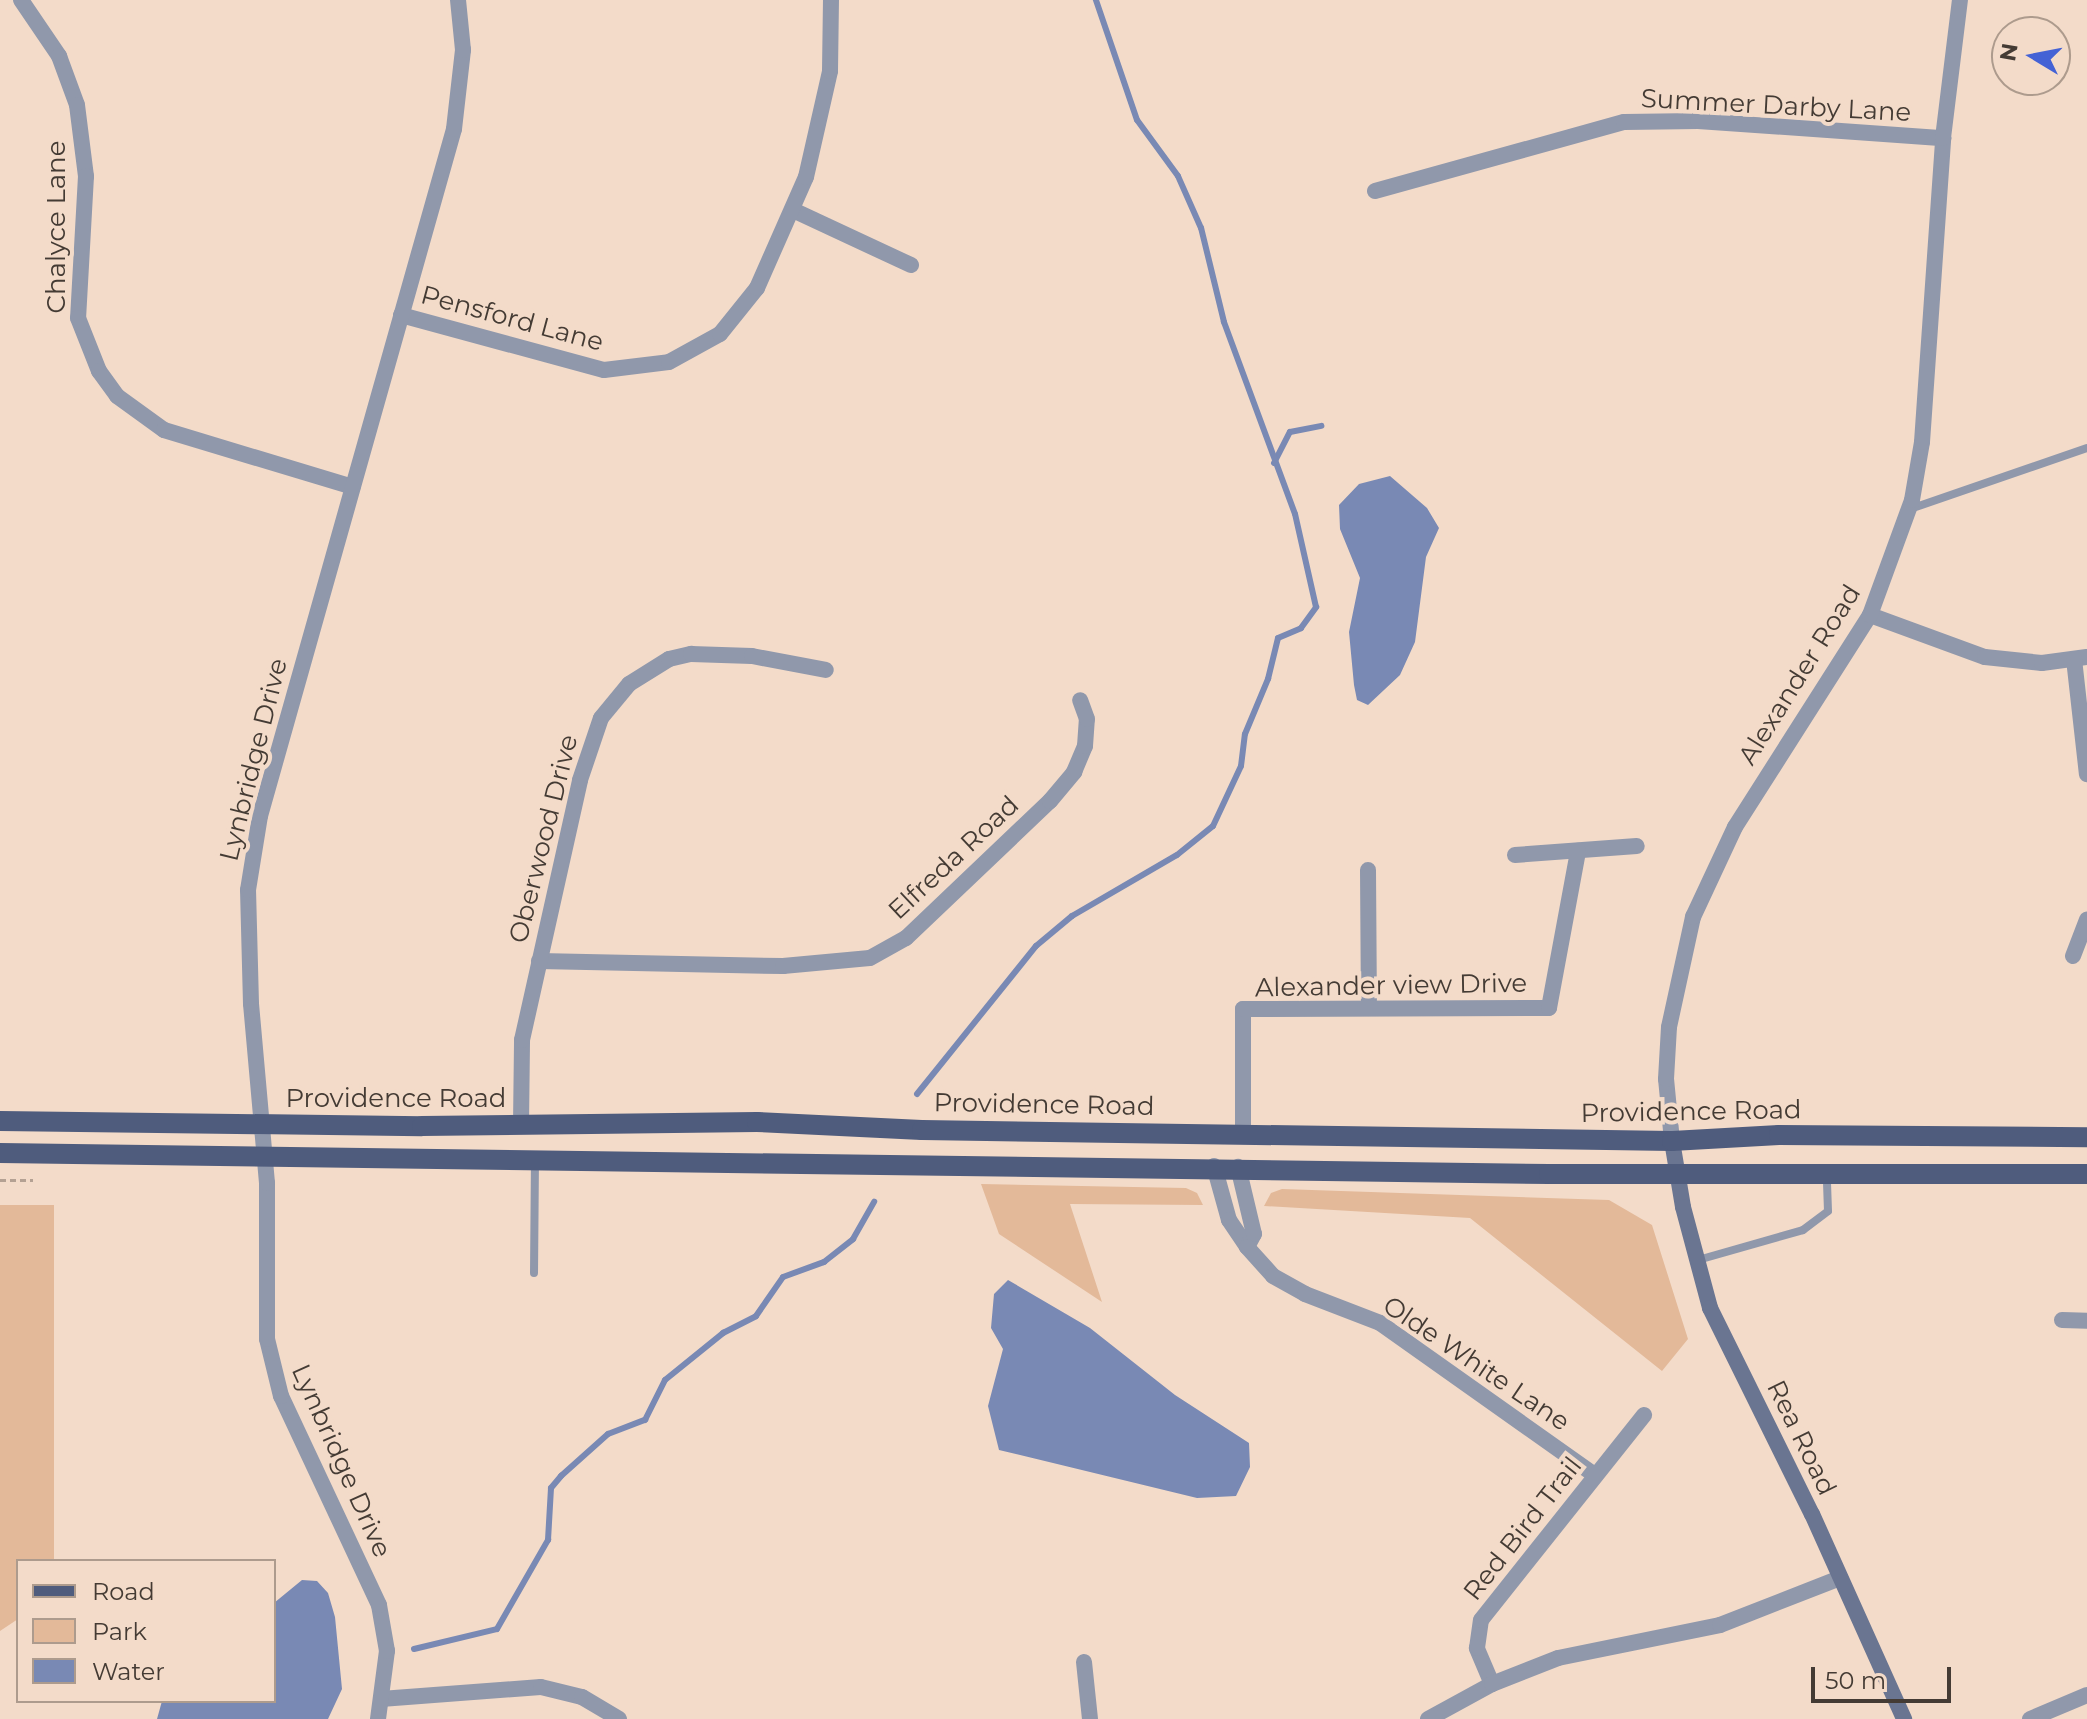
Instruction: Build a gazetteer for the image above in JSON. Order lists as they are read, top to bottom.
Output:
{
  "streets": {
    "main road": ["Alexander Road", "Providence Road", "Rea Road"],
    "street": [
      "Summer Darby Lane",
      "Chalyce Lane",
      "Pensford Lane",
      "Lynbridge Drive",
      "Oberwood Drive",
      "Elfreda Road",
      "Alexander view Drive",
      "Olde White Lane",
      "Red Bird Trail"
    ]
  },
  "crossings": [
    ["Summer Darby Lane", "Alexander Road"],
    ["Chalyce Lane", "Lynbridge Drive"],
    ["Pensford Lane", "Lynbridge Drive"],
    ["Alexander Road", "Providence Road"],
    ["Alexander Road", "Rea Road"],
    ["Lynbridge Drive", "Providence Road"],
    ["Oberwood Drive", "Elfreda Road"],
    ["Oberwood Drive", "Providence Road"],
    ["Alexander view Drive", "Providence Road"],
    ["Olde White Lane", "Red Bird Trail"]
  ],
  "legend": ["Road", "Park", "Water"],
  "scale_bar": "50 m",
  "north": "left"
}
